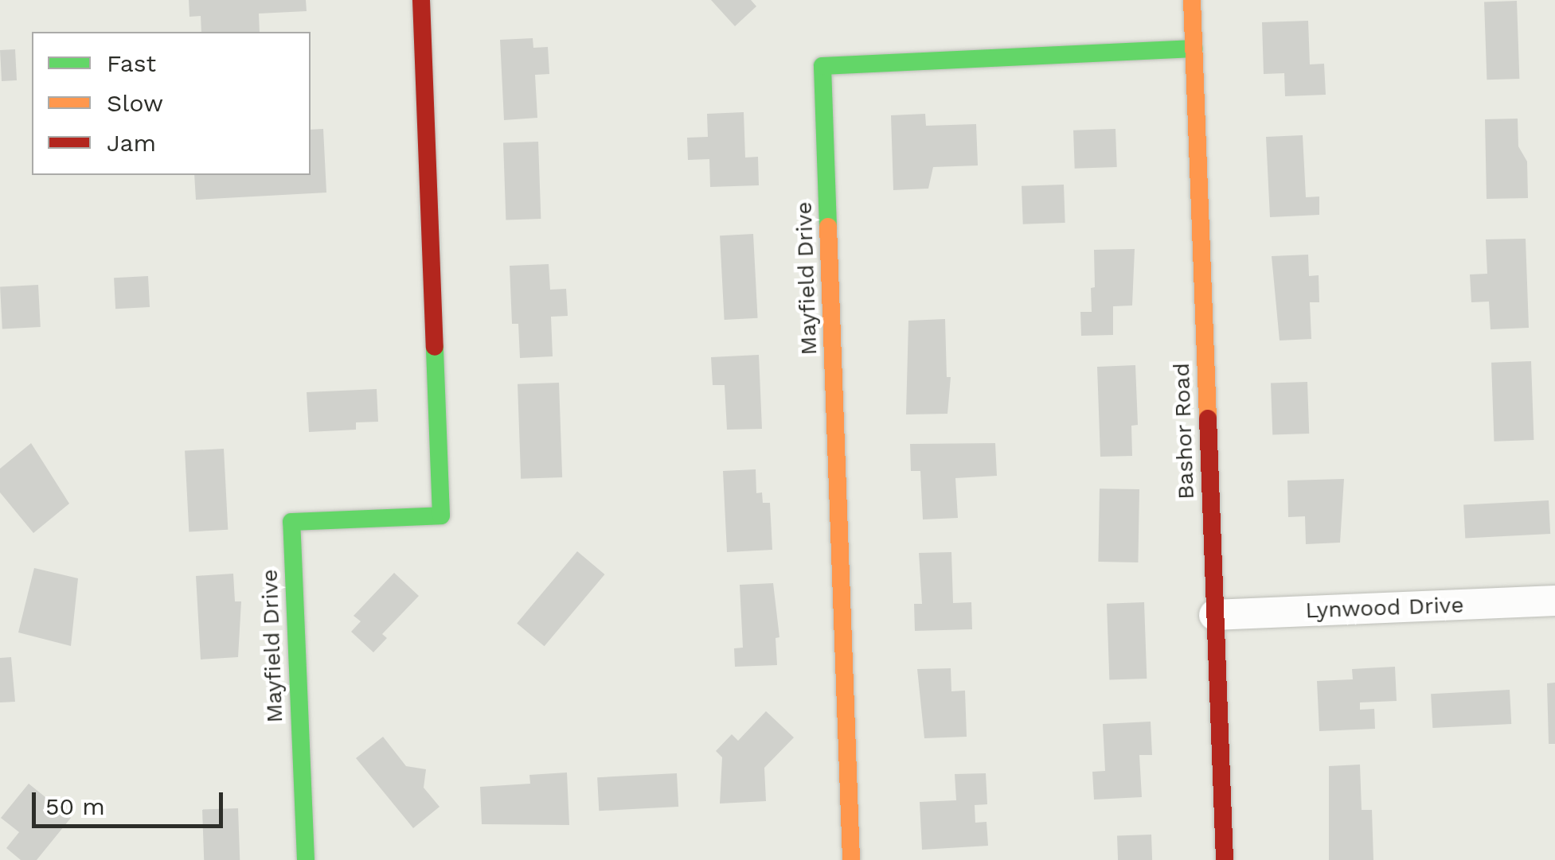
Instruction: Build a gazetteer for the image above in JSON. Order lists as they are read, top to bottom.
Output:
{
  "streets": {
    "street": ["Mayfield Drive", "Bashor Road", "Lynwood Drive"]
  },
  "crossings": [
    ["Mayfield Drive", "Bashor Road"],
    ["Bashor Road", "Lynwood Drive"]
  ],
  "legend": ["Fast", "Slow", "Jam"],
  "scale_bar": "50 m"
}
